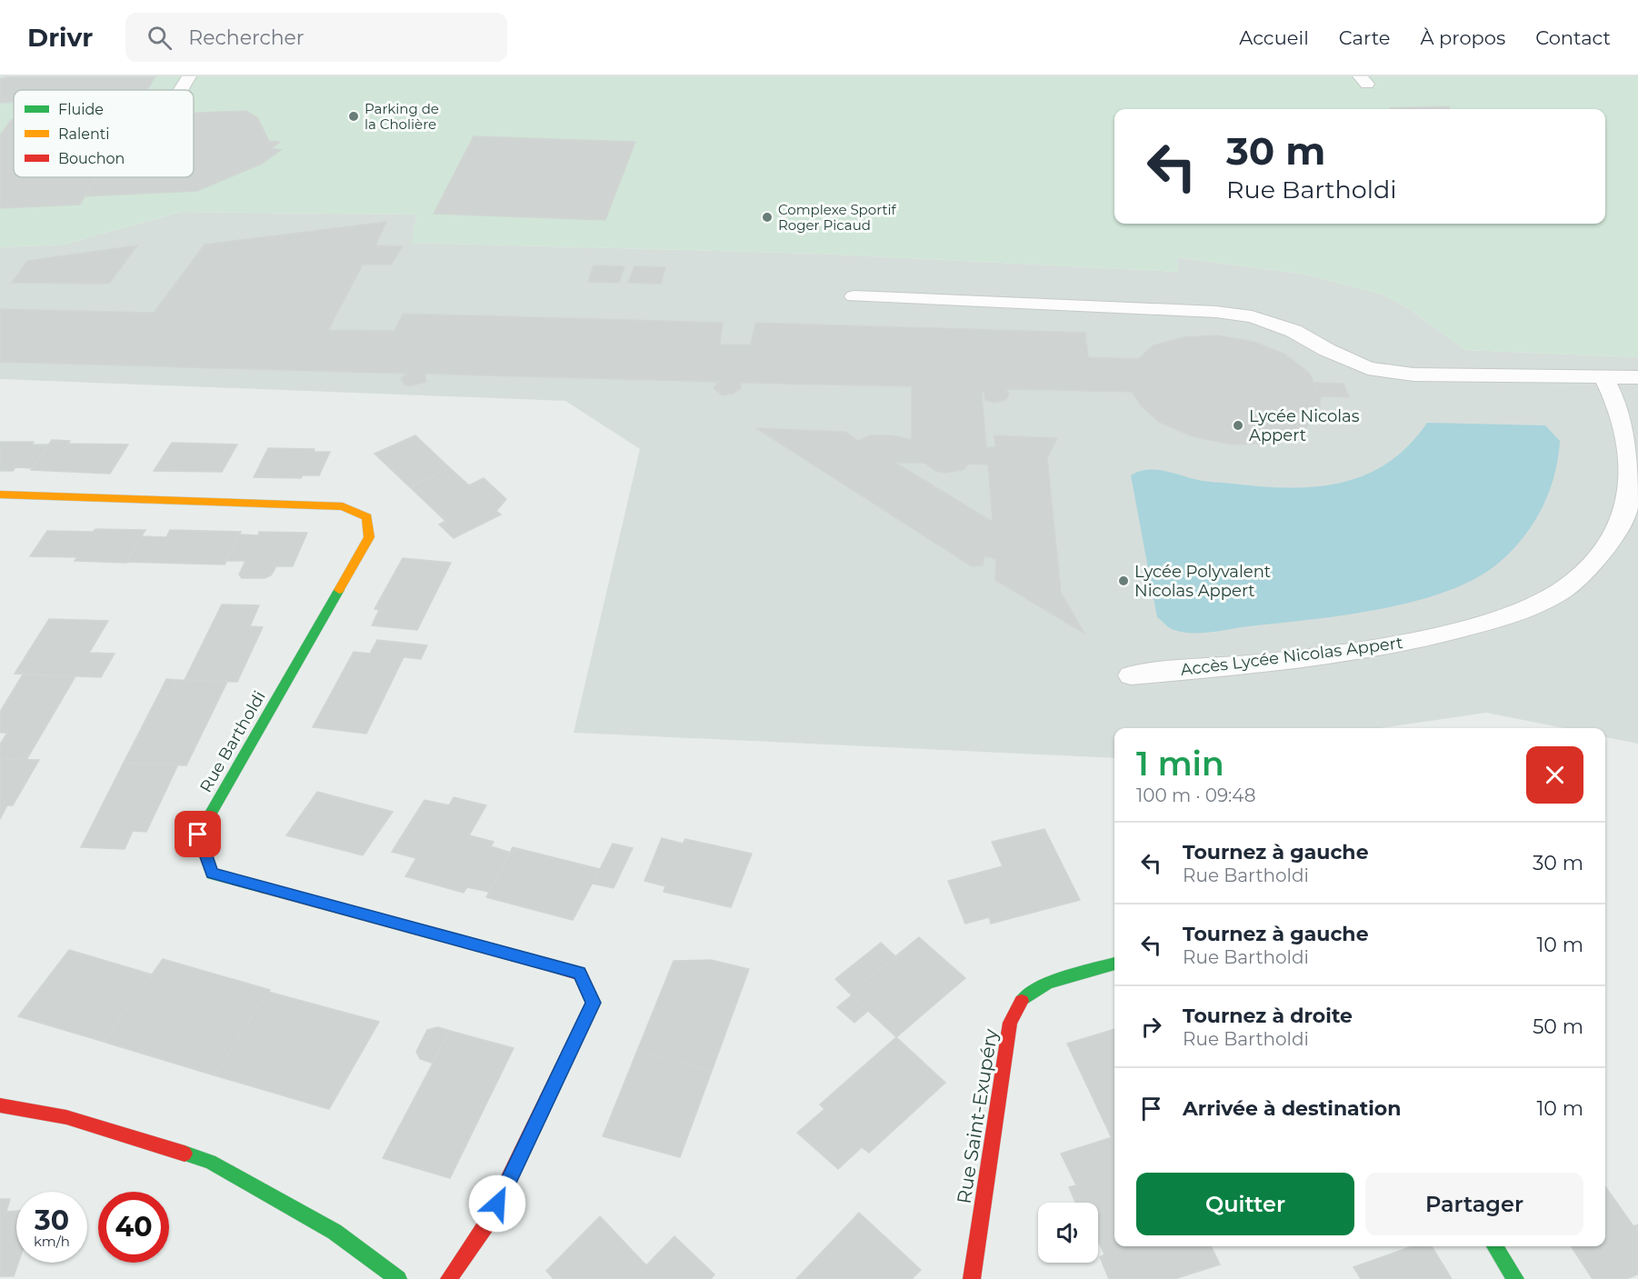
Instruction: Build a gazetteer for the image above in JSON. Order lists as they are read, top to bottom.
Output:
{
  "streets": {
    "street": ["Rue Bartholdi", "Rue Saint-Exupéry"],
    "lane": ["Accès Lycée Nicolas Appert"]
  },
  "places": [
    "Parking de la Cholière",
    "Complexe Sportif Roger Picaud",
    "Lycée Nicolas Appert",
    "Lycée Polyvalent Nicolas Appert"
  ],
  "legend": ["Fluide", "Ralenti", "Bouchon"],
  "page": {
    "header": "Drivr",
    "search": "Rechercher",
    "nav": [
      "Accueil",
      "Carte",
      "À propos",
      "Contact"
    ],
    "turn": ["30 m", "Rue Bartholdi"],
    "heading": ["1 min", "100 m · 09:48"],
    "list": [
      {
        "name": "Tournez à gauche",
        "note": "Rue Bartholdi",
        "value": "30 m"
      },
      {
        "name": "Tournez à gauche",
        "note": "Rue Bartholdi",
        "value": "10 m"
      },
      {
        "name": "Tournez à droite",
        "note": "Rue Bartholdi",
        "value": "50 m"
      },
      {
        "name": "Arrivée à destination",
        "value": "10 m"
      }
    ],
    "buttons": ["Quitter", "Partager"],
    "speed": "30 km/h",
    "limit": "40"
  }
}
